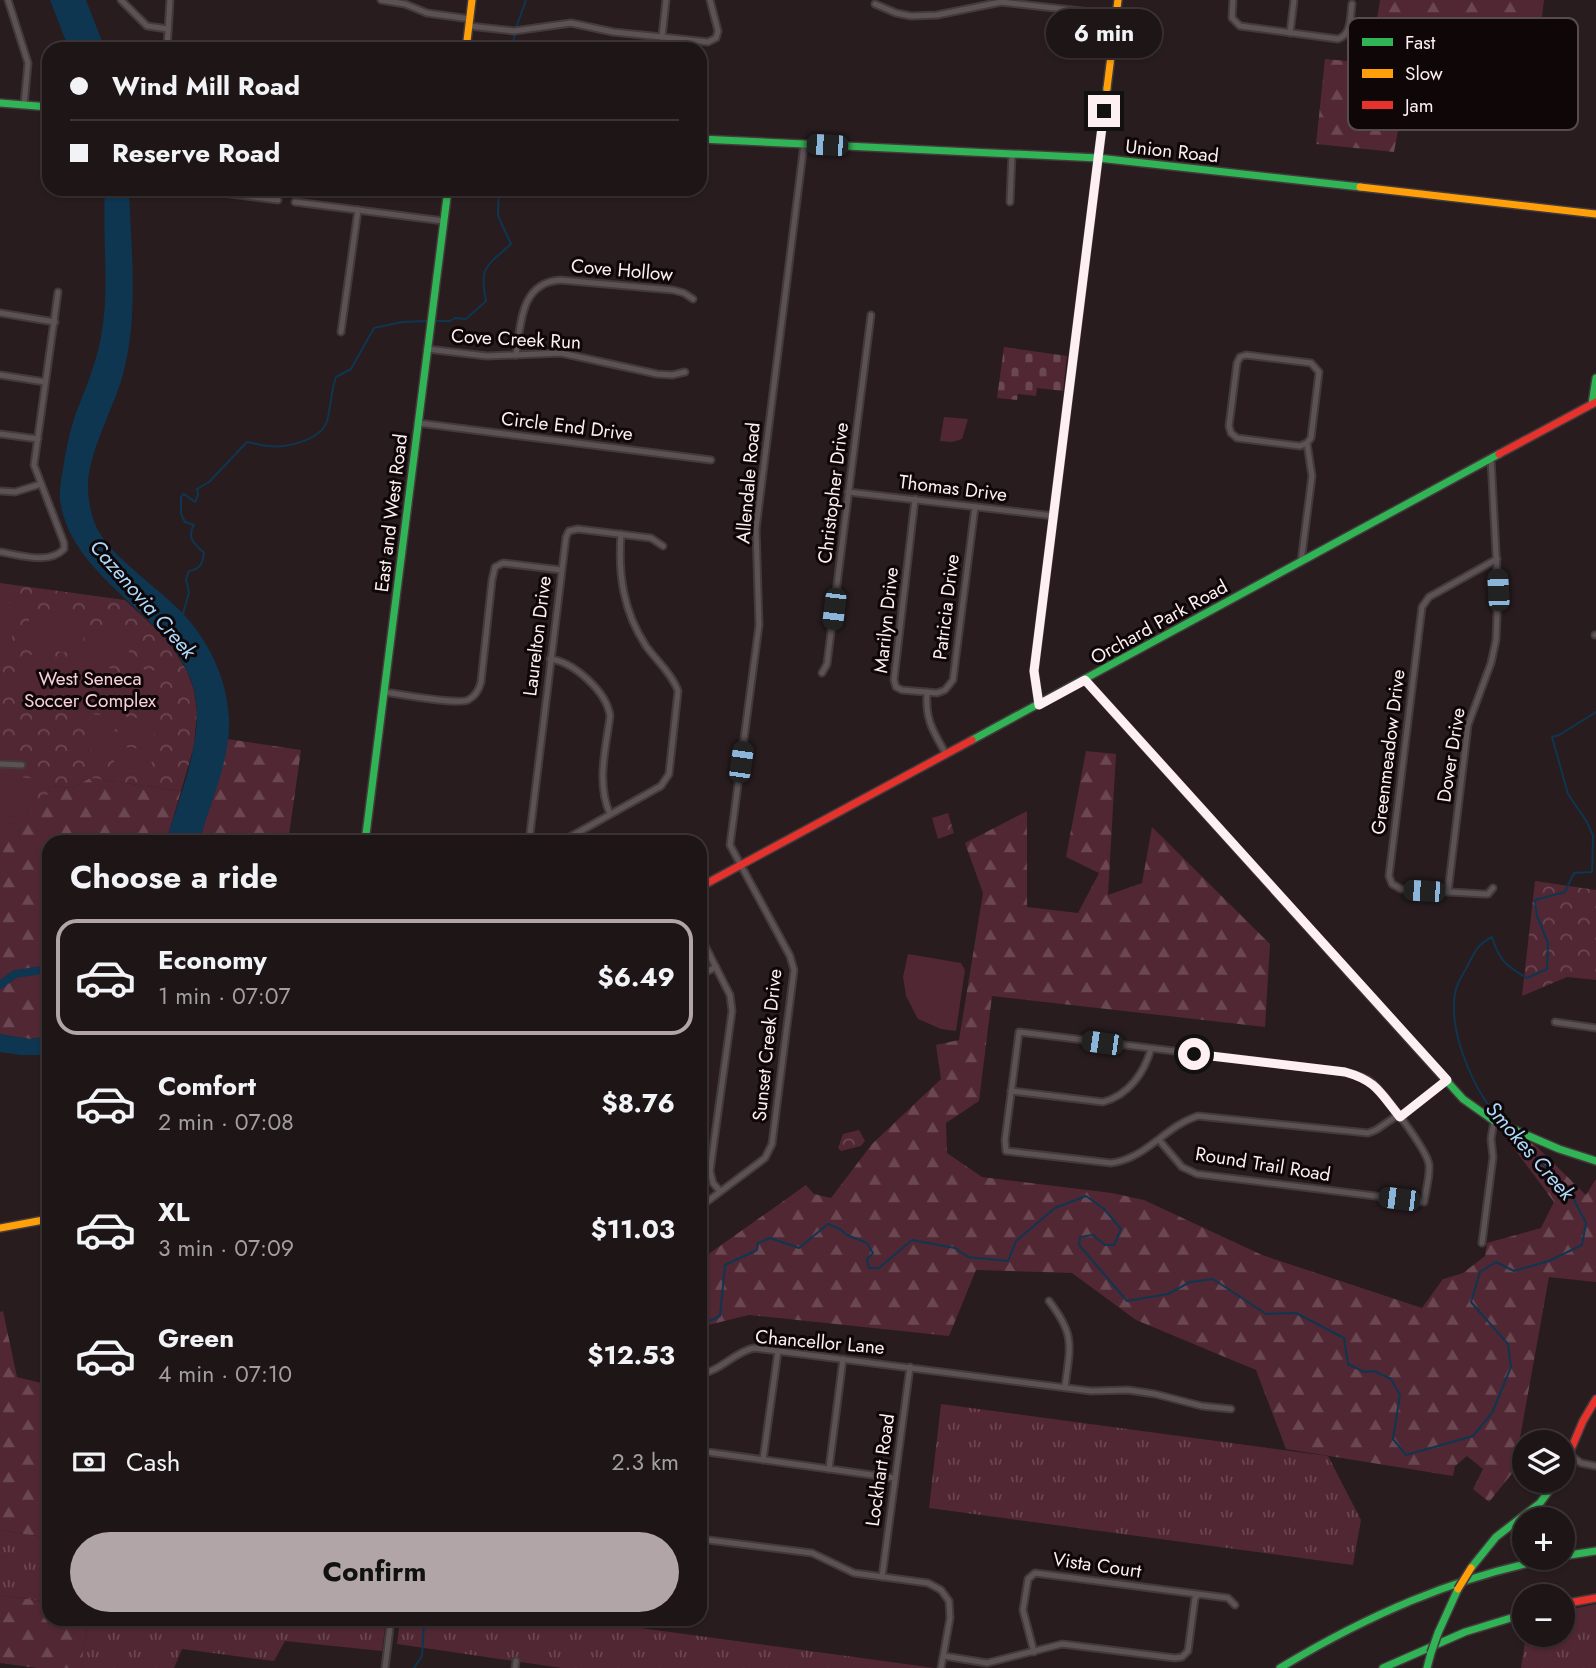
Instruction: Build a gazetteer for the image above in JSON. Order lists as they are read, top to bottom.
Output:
{
  "streets": {
    "main road": ["Union Road", "East and West Road", "Orchard Park Road"],
    "street": [
      "Cove Hollow",
      "Cove Creek Run",
      "Circle End Drive",
      "Allendale Road",
      "Thomas Drive",
      "Christopher Drive",
      "Patricia Drive",
      "Marilyn Drive",
      "Laurelton Drive",
      "Greenmeadow Drive",
      "Dover Drive",
      "Sunset Creek Drive",
      "Round Trail Road",
      "Chancellor Lane",
      "Lockhart Road",
      "Vista Court"
    ]
  },
  "crossings": [
    ["Union Road", "Allendale Road"],
    ["Cove Hollow", "Cove Creek Run"],
    ["Cove Creek Run", "East and West Road"],
    ["Circle End Drive", "East and West Road"],
    ["Allendale Road", "Orchard Park Road"],
    ["Allendale Road", "Sunset Creek Drive"],
    ["Thomas Drive", "Christopher Drive"],
    ["Thomas Drive", "Patricia Drive"],
    ["Thomas Drive", "Marilyn Drive"],
    ["Patricia Drive", "Marilyn Drive"],
    ["Orchard Park Road", "Dover Drive"],
    ["Orchard Park Road", "Sunset Creek Drive"],
    ["Greenmeadow Drive", "Dover Drive"],
    ["Chancellor Lane", "Lockhart Road"]
  ],
  "water": ["Cazenovia Creek", "Smokes Creek"],
  "parks": ["West Seneca Soccer Complex"],
  "legend": ["Fast", "Slow", "Jam"],
  "page": {
    "bubble": "6 min",
    "banner": ["Wind Mill Road", "Reserve Road"],
    "heading": "Choose a ride",
    "list": [
      {
        "name": "Economy",
        "note": "1 min · 07:07",
        "value": "$6.49"
      },
      {
        "name": "Comfort",
        "note": "2 min · 07:08",
        "value": "$8.76"
      },
      {
        "name": "XL",
        "note": "3 min · 07:09",
        "value": "$11.03"
      },
      {
        "name": "Green",
        "note": "4 min · 07:10",
        "value": "$12.53"
      }
    ],
    "pay": ["Cash", "2.3 km"],
    "map_buttons": ["+", "−"],
    "buttons": "Confirm"
  }
}
